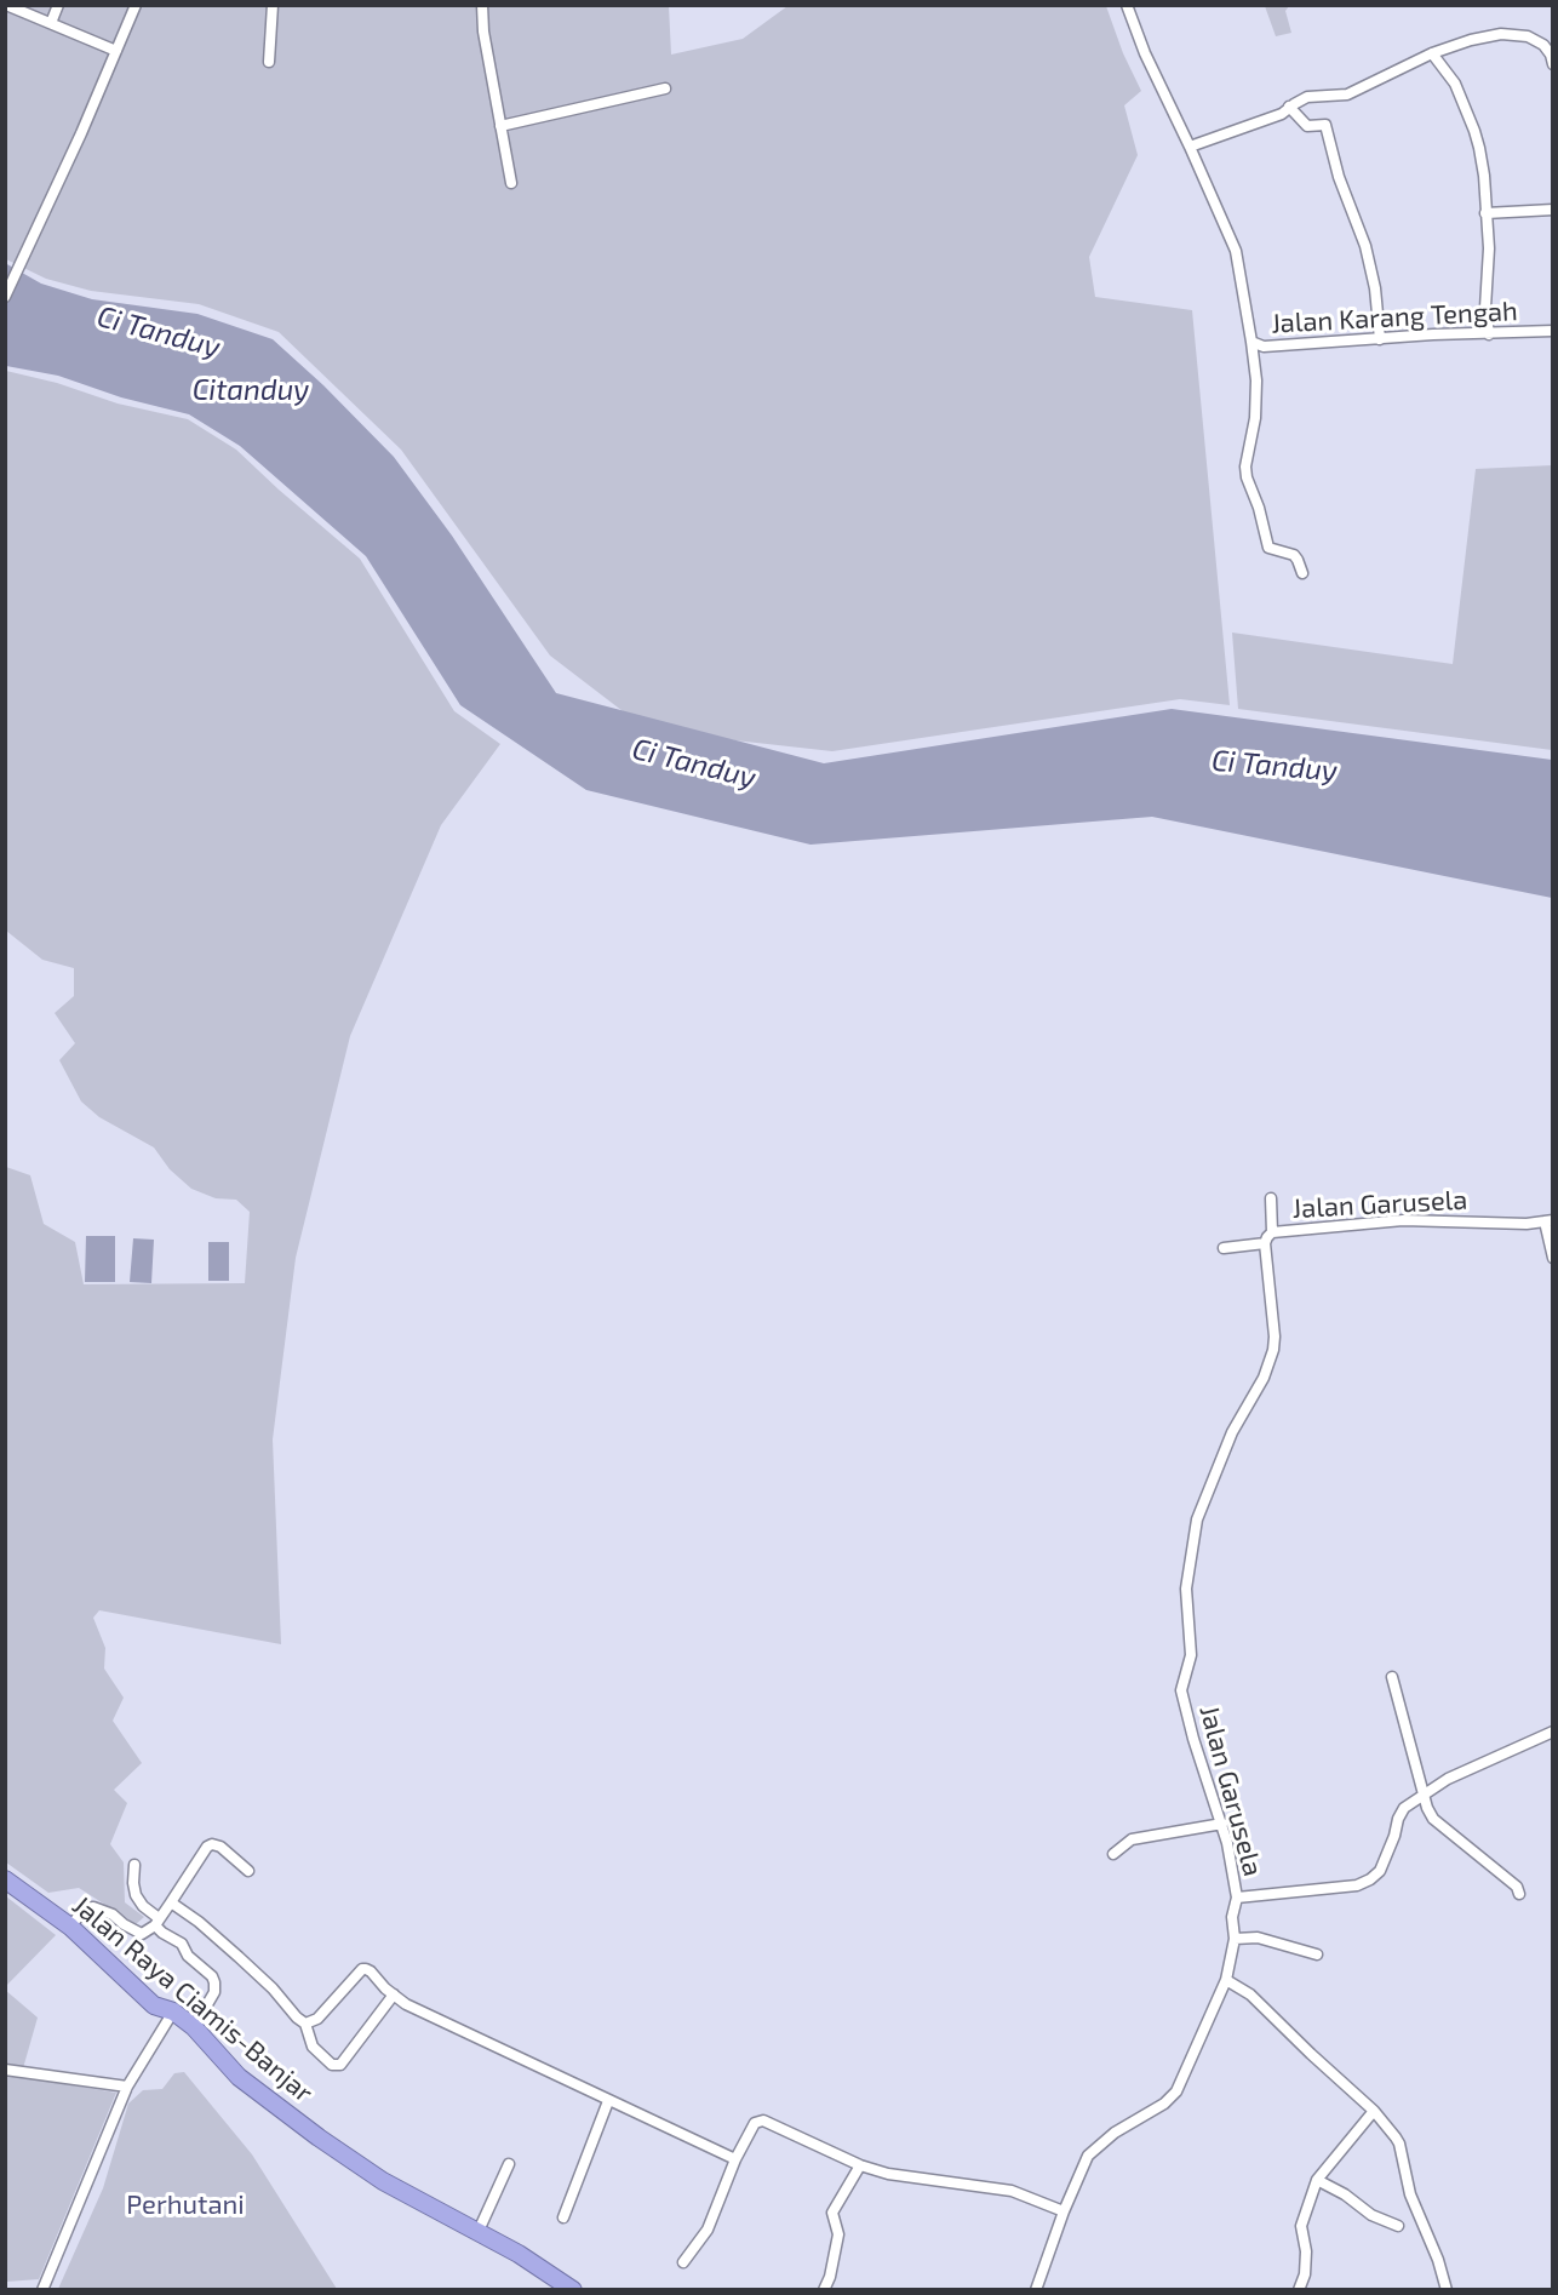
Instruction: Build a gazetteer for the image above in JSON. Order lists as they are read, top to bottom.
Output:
{
  "streets": {
    "highway": ["Jalan Raya Ciamis-Banjar"],
    "street": ["Jalan Karang Tengah", "Jalan Garusela"]
  },
  "water": ["Ci Tanduy", "Citanduy"],
  "parks": ["Perhutani"]
}
